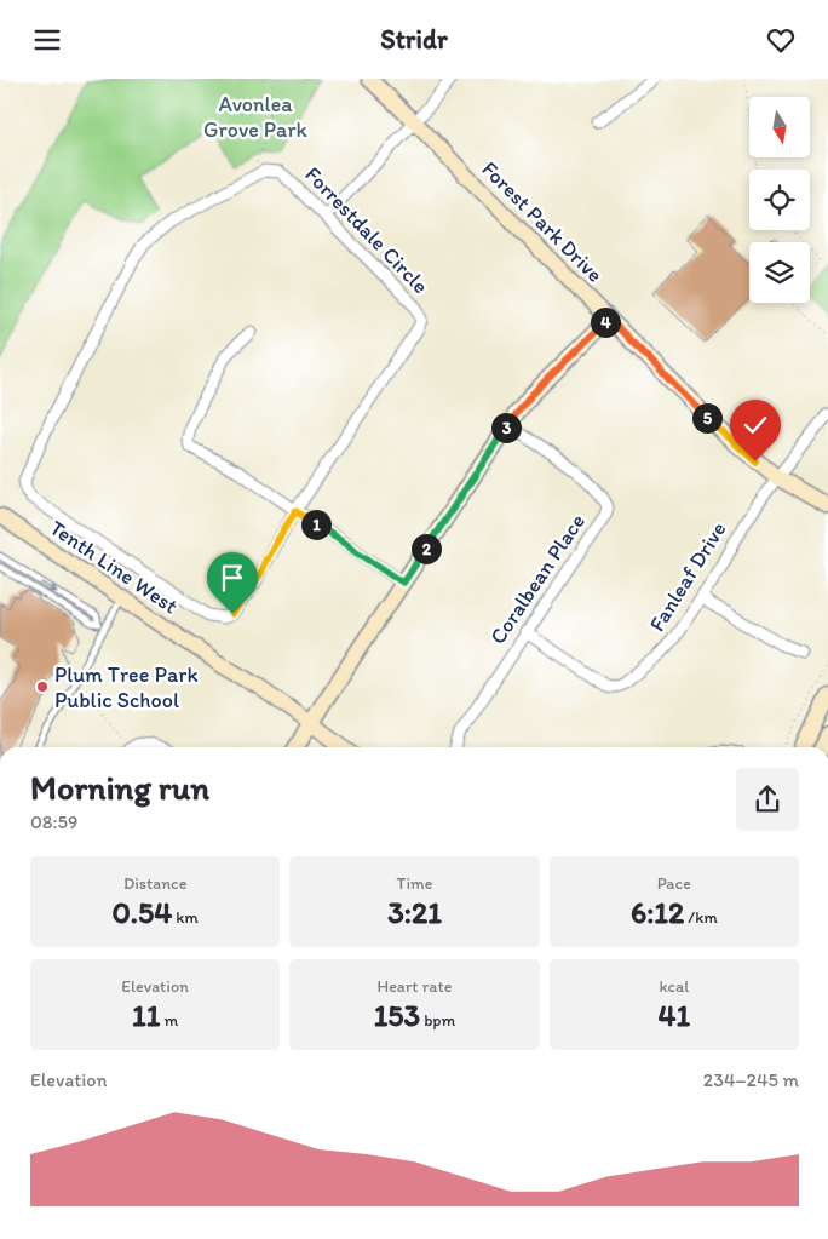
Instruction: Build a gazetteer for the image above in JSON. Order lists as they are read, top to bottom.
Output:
{
  "streets": {
    "street": [
      "Forest Park Drive",
      "Forrestdale Circle",
      "Tenth Line West",
      "Fanleaf Drive",
      "Coralbean Place"
    ]
  },
  "crossings": [
    ["Forest Park Drive", "Fanleaf Drive"],
    ["Fanleaf Drive", "Coralbean Place"]
  ],
  "parks": ["Avonlea Grove Park"],
  "places": ["Plum Tree Park Public School"],
  "north": "bottom",
  "page": {
    "header": "Stridr",
    "pins": [
      "4",
      "5",
      "3",
      "1",
      "2"
    ],
    "heading": ["Morning run", "08:59"],
    "stats": [
      ["Distance", "0.54 km"],
      ["Time", "3:21"],
      ["Pace", "6:12 /km"],
      ["Elevation", "11 m"],
      ["Heart rate", "153 bpm"],
      ["kcal", "41"]
    ],
    "chart": ["Elevation", "234–245 m"]
  }
}
